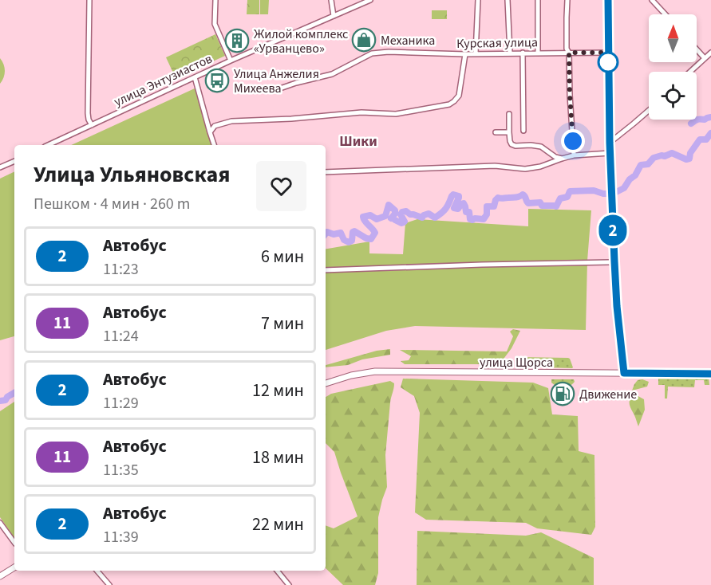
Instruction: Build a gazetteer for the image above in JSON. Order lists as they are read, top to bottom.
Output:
{
  "streets": {
    "main road": ["улица Щорса"],
    "street": ["Курская улица", "улица Энтузиастов"]
  },
  "districts": ["Шики"],
  "places": {
    "shop": ["Механика"],
    "building": ["Жилой комплекс «Урванцево»"],
    "bus stop": ["Улица Анжелия Михеева"],
    "fuel station": ["Движение"]
  },
  "lines": ["bus line 2"],
  "north": "top",
  "page": {
    "on_map": "2",
    "heading": ["Улица Ульяновская", "Пешком · 4 мин · 260 m"],
    "list": [
      {
        "mark": "2",
        "name": "Автобус",
        "note": "11:23",
        "value": "6 мин"
      },
      {
        "mark": "11",
        "name": "Автобус",
        "note": "11:24",
        "value": "7 мин"
      },
      {
        "mark": "2",
        "name": "Автобус",
        "note": "11:29",
        "value": "12 мин"
      },
      {
        "mark": "11",
        "name": "Автобус",
        "note": "11:35",
        "value": "18 мин"
      },
      {
        "mark": "2",
        "name": "Автобус",
        "note": "11:39",
        "value": "22 мин"
      }
    ]
  }
}
